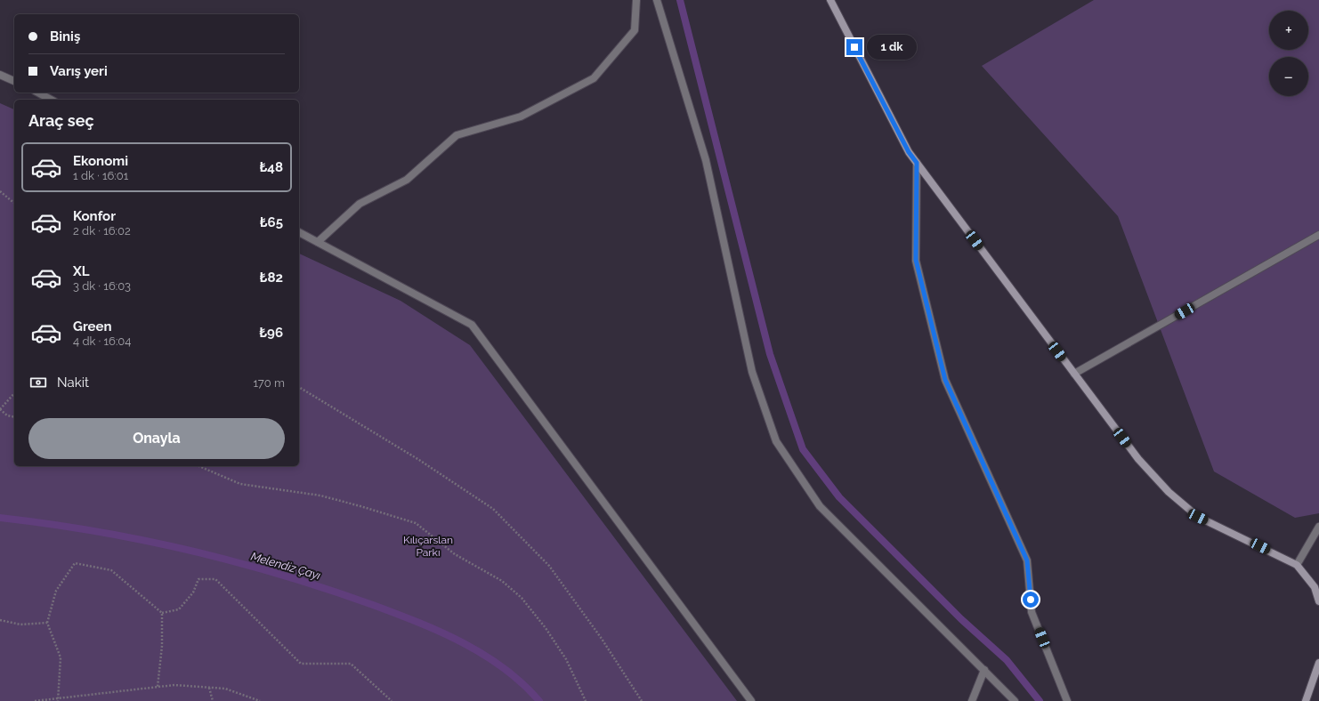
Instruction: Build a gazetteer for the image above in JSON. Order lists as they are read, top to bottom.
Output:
{
  "water": ["Melendiz Çayı"],
  "parks": ["Kılıçarslan Parkı"],
  "page": {
    "map_buttons": ["+", "−"],
    "banner": ["Biniş", "Varış yeri"],
    "bubble": "1 dk",
    "heading": "Araç seç",
    "list": [
      {
        "name": "Ekonomi",
        "note": "1 dk · 16:01",
        "value": "₺48"
      },
      {
        "name": "Konfor",
        "note": "2 dk · 16:02",
        "value": "₺65"
      },
      {
        "name": "XL",
        "note": "3 dk · 16:03",
        "value": "₺82"
      },
      {
        "name": "Green",
        "note": "4 dk · 16:04",
        "value": "₺96"
      }
    ],
    "pay": ["Nakit", "170 m"],
    "buttons": "Onayla"
  }
}
